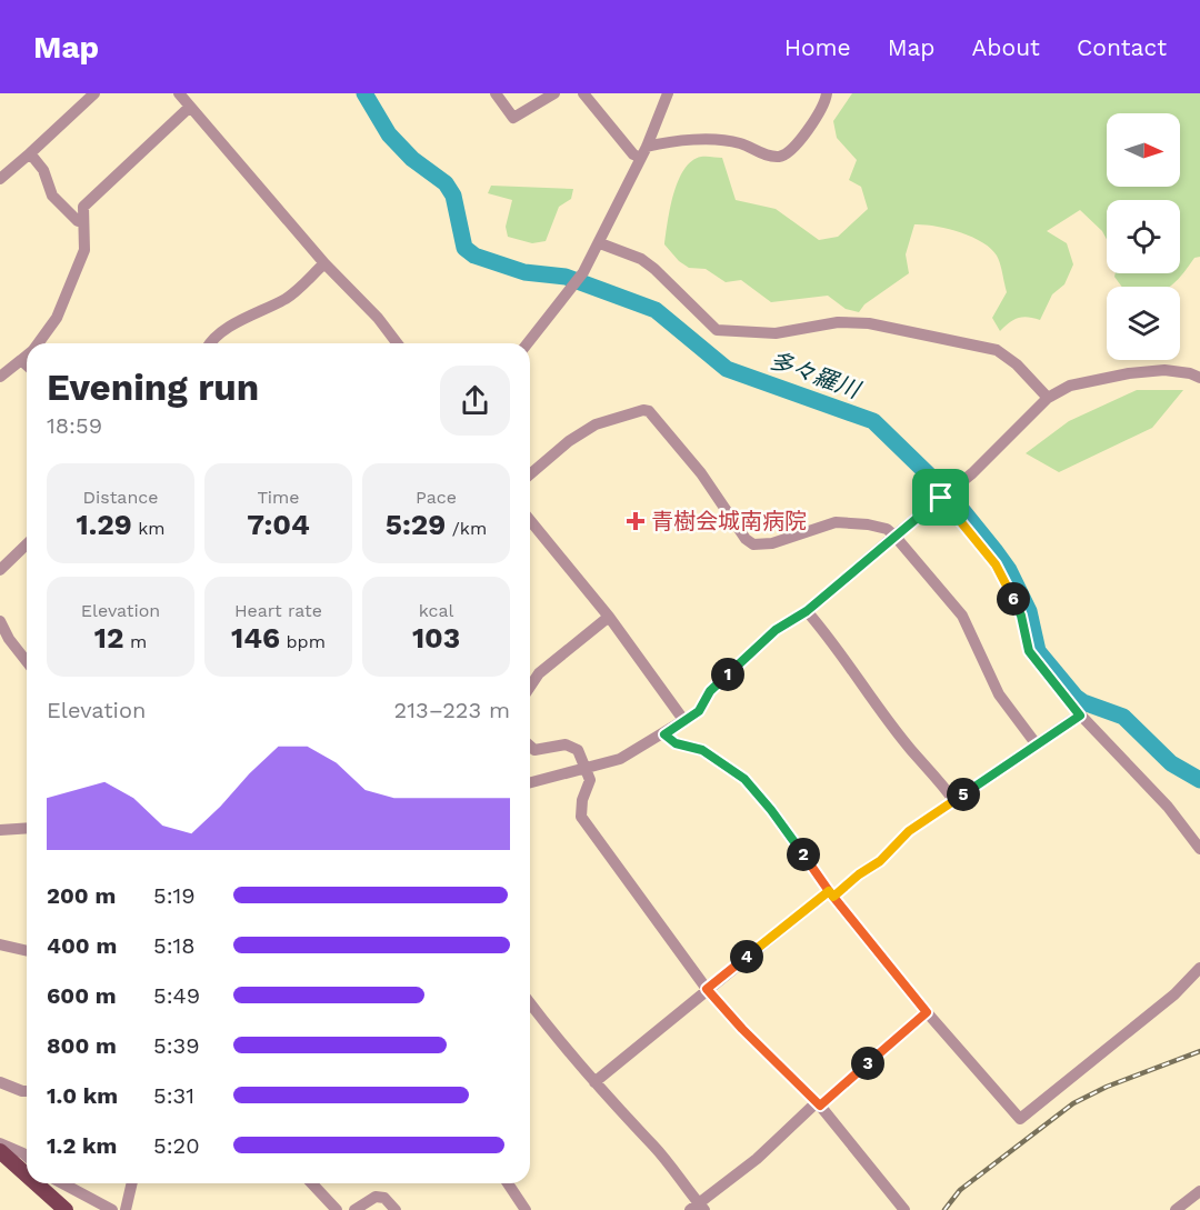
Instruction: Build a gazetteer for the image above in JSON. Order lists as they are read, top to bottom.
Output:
{
  "water": ["多々羅川"],
  "places": {
    "health": ["青樹会城南病院"]
  },
  "north": "right",
  "page": {
    "header": "Map",
    "nav": [
      "Home",
      "Map",
      "About",
      "Contact"
    ],
    "heading": ["Evening run", "18:59"],
    "stats": [
      ["Distance", "1.29 km"],
      ["Time", "7:04"],
      ["Pace", "5:29 /km"],
      ["Elevation", "12 m"],
      ["Heart rate", "146 bpm"],
      ["kcal", "103"]
    ],
    "pins": [
      "6",
      "1",
      "5",
      "2",
      "4",
      "3"
    ],
    "chart": ["Elevation", "213–223 m"],
    "list": [
      {
        "name": "200 m",
        "note": "5:19"
      },
      {
        "name": "400 m",
        "note": "5:18"
      },
      {
        "name": "600 m",
        "note": "5:49"
      },
      {
        "name": "800 m",
        "note": "5:39"
      },
      {
        "name": "1.0 km",
        "note": "5:31"
      },
      {
        "name": "1.2 km",
        "note": "5:20"
      }
    ]
  }
}
